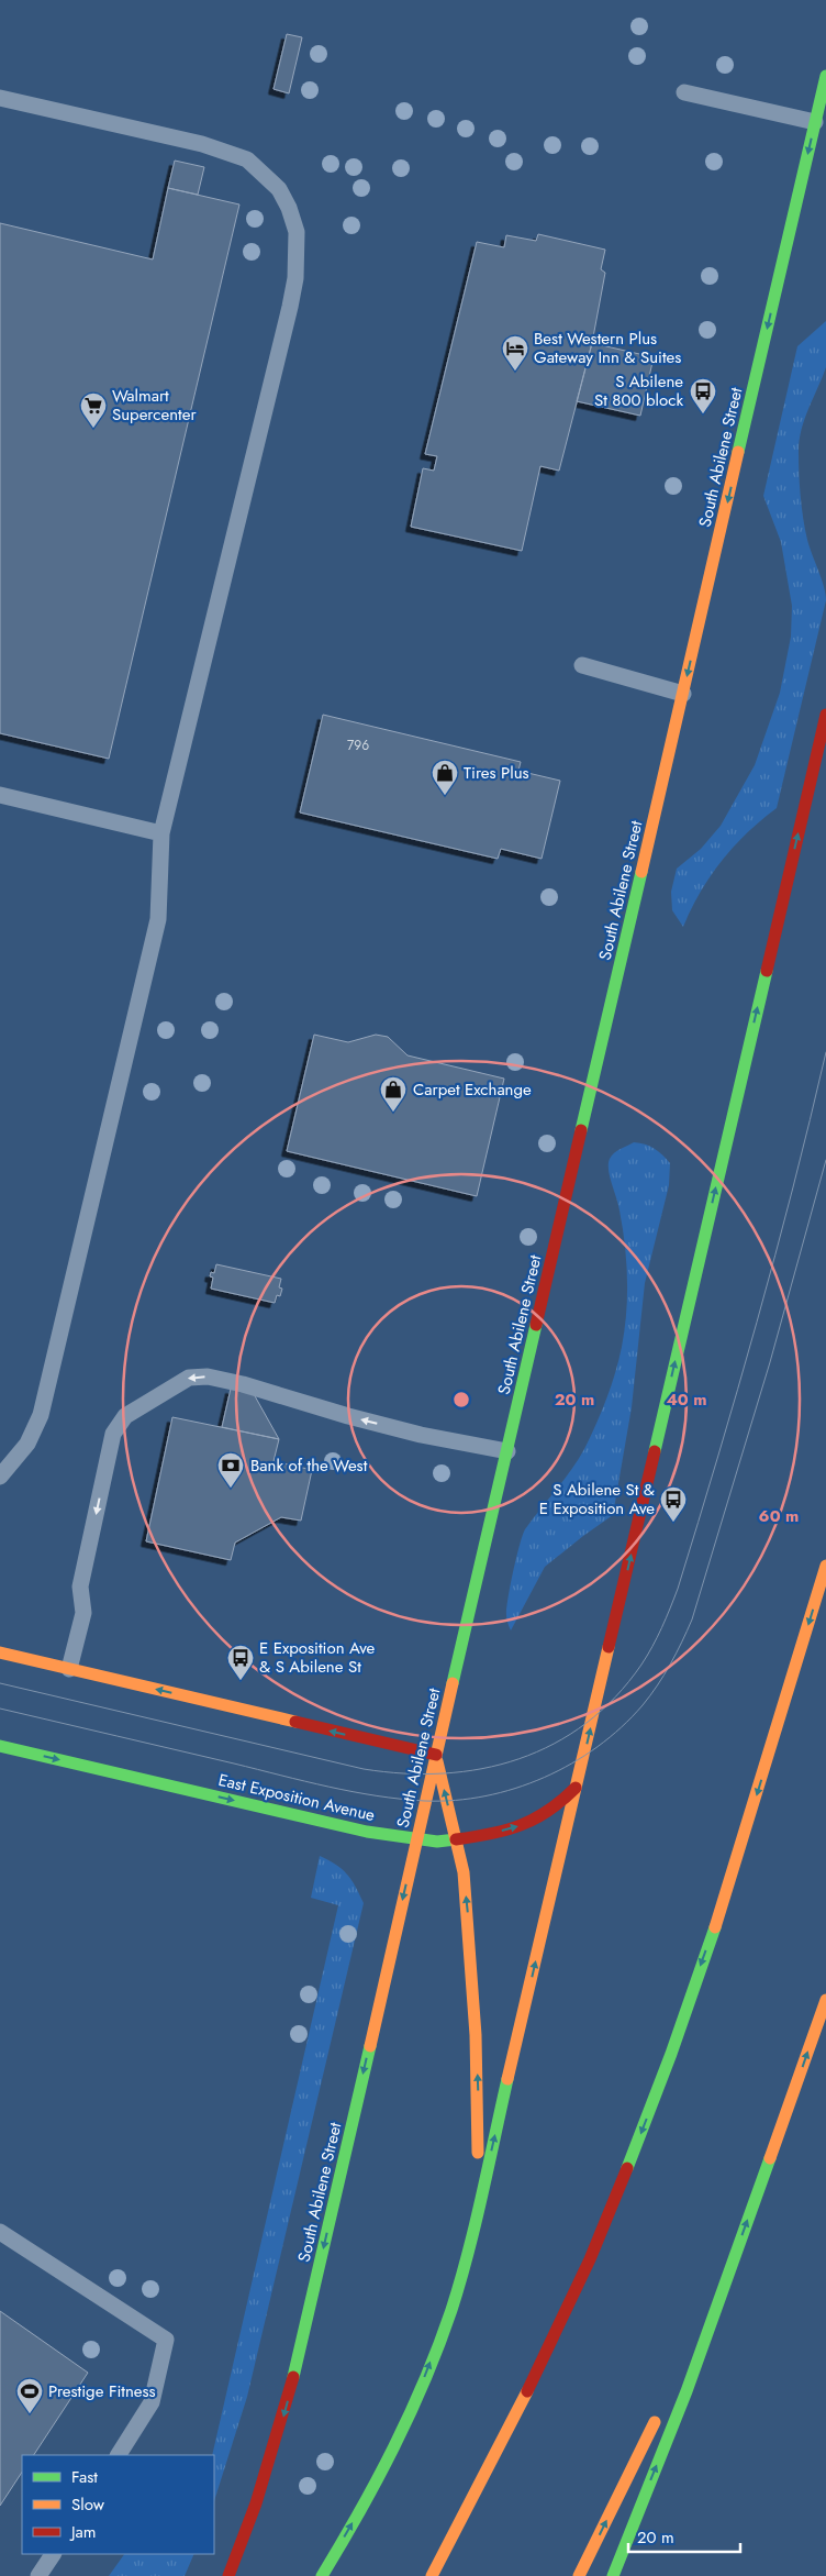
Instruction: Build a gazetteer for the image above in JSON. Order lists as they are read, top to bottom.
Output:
{
  "streets": {
    "main road": ["South Abilene Street", "East Exposition Avenue"]
  },
  "crossings": [
    ["South Abilene Street", "East Exposition Avenue"]
  ],
  "one_way": ["South Abilene Street"],
  "places": {
    "hotel": ["Best Western Plus Gateway Inn & Suites"],
    "bus stop": ["S Abilene St 800 block", "S Abilene St & E Exposition Ave", "E Exposition Ave & S Abilene St"],
    "supermarket": ["Walmart Supercenter"],
    "shop": ["Tires Plus", "Carpet Exchange"],
    "bank": ["Bank of the West"],
    "sports": ["Prestige Fitness"]
  },
  "house_numbers": ["796"],
  "legend": ["Fast", "Slow", "Jam"],
  "scale_bar": "20 m",
  "rings": ["20 m", "40 m", "60 m"]
}
